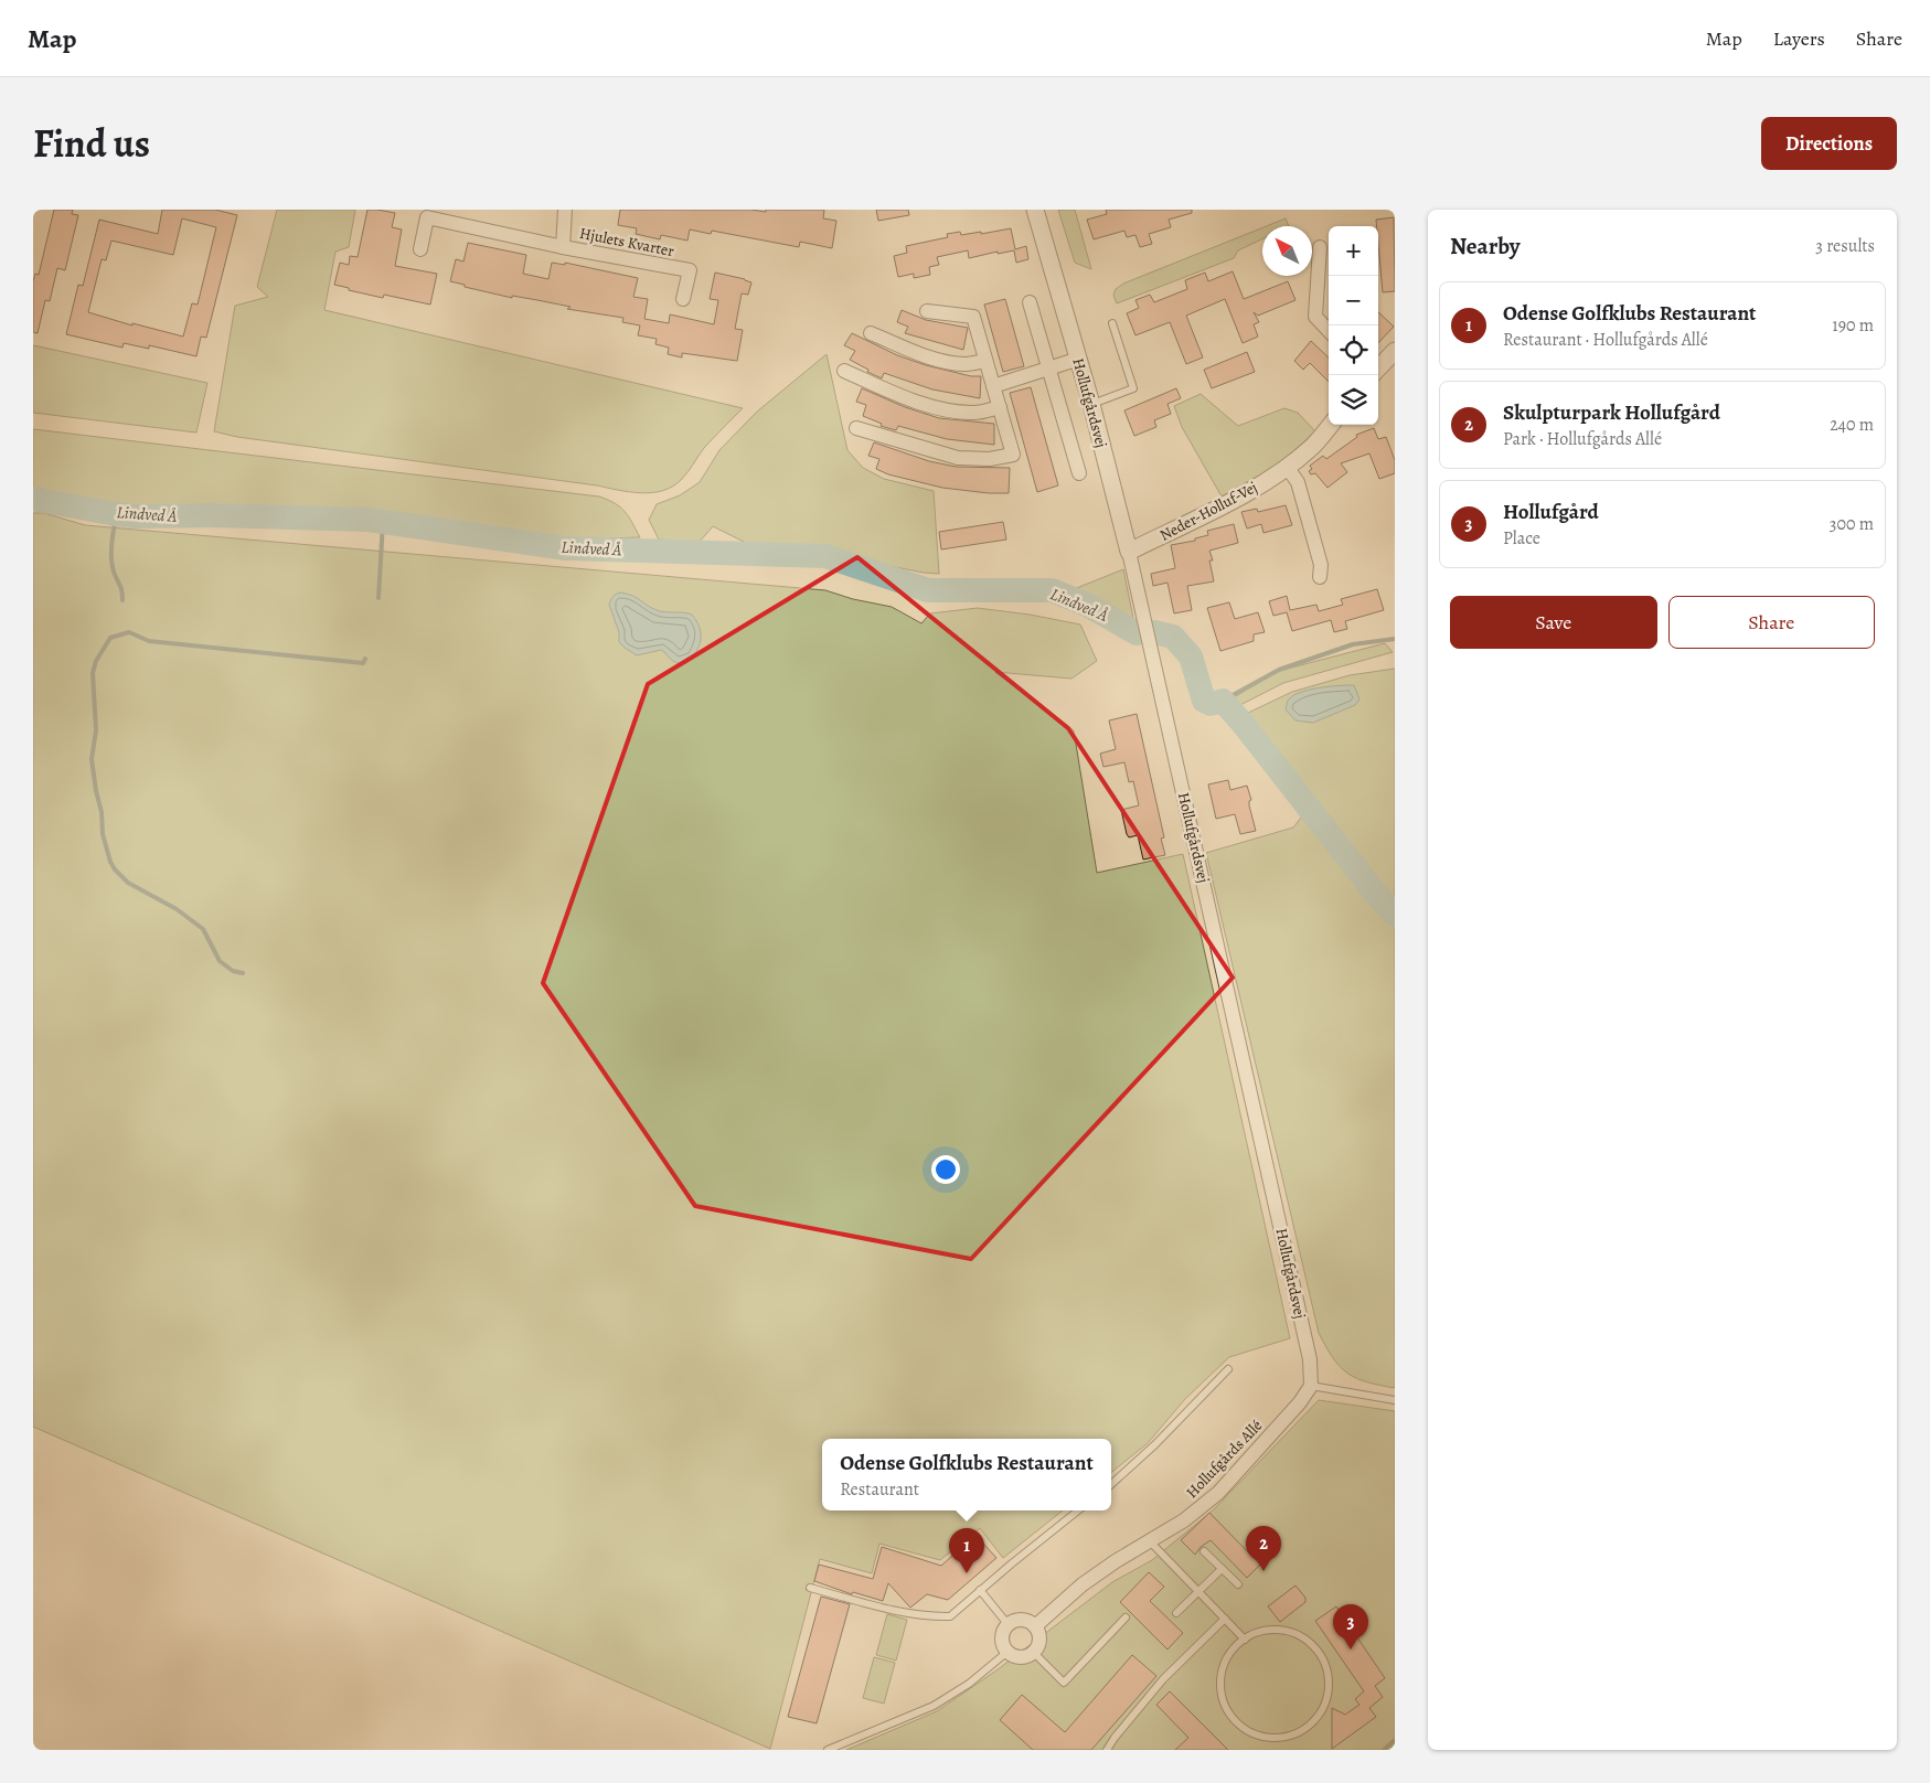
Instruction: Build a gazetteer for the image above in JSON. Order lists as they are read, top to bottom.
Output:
{
  "streets": {
    "street": [
      "Hjulets Kvarter",
      "Hollufgårdsvej",
      "Neder-Holluf-Vej",
      "Hollufgårds Allé"
    ]
  },
  "crossings": [
    ["Hollufgårdsvej", "Neder-Holluf-Vej"],
    ["Hollufgårdsvej", "Hollufgårds Allé"]
  ],
  "water": ["Lindved Å"],
  "north": "top left",
  "page": {
    "header": "Map",
    "nav": ["Map", "Layers", "Share"],
    "title": "Find us",
    "buttons": [
      "Directions",
      ["Save", "Share"]
    ],
    "heading": ["Nearby", "3 results"],
    "map_buttons": ["+", "−"],
    "list": [
      {
        "mark": "1",
        "name": "Odense Golfklubs Restaurant",
        "note": "Restaurant · Hollufgårds Allé",
        "value": "190 m"
      },
      {
        "mark": "2",
        "name": "Skulpturpark Hollufgård",
        "note": "Park · Hollufgårds Allé",
        "value": "240 m"
      },
      {
        "mark": "3",
        "name": "Hollufgård",
        "note": "Place",
        "value": "300 m"
      }
    ],
    "popup": ["Odense Golfklubs Restaurant", "Restaurant"],
    "pins": ["2", "1", "3"]
  }
}
